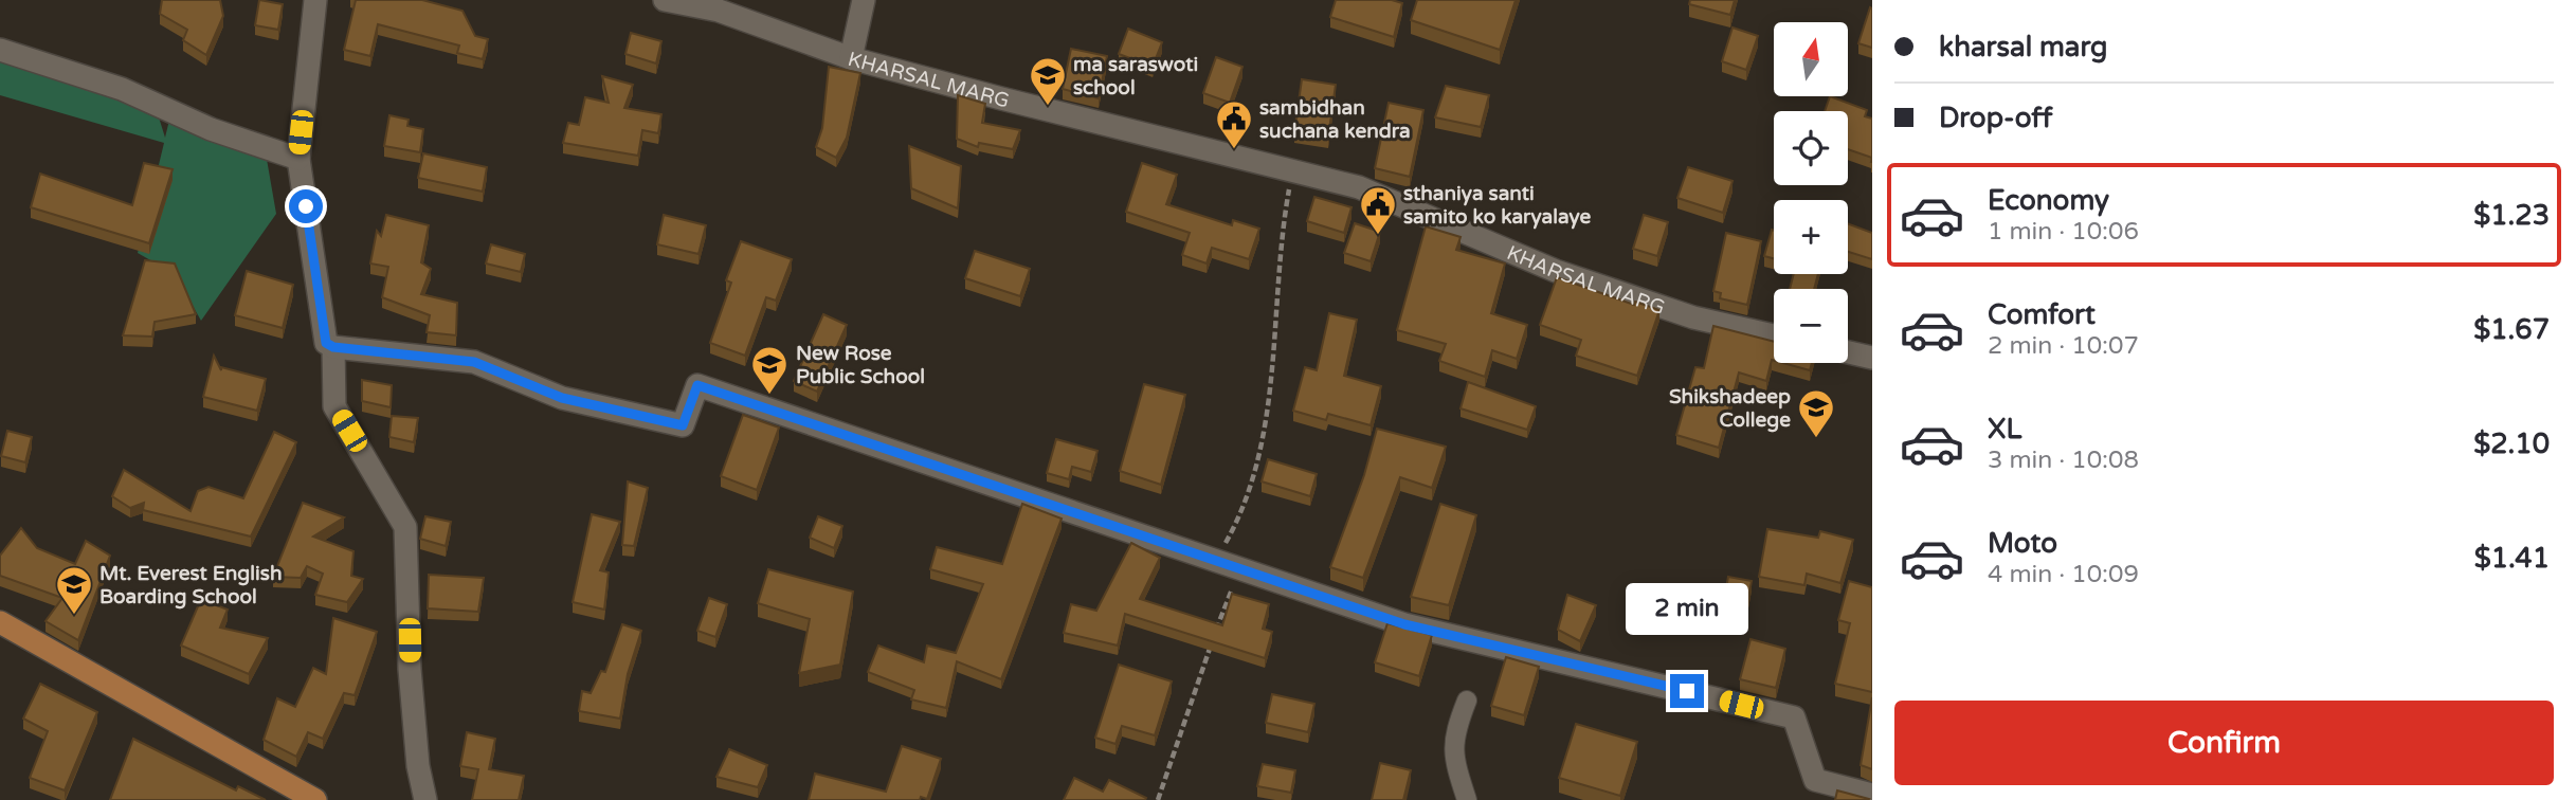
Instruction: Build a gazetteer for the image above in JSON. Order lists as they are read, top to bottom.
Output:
{
  "streets": {
    "street": ["KHARSAL MARG"]
  },
  "places": {
    "school or university": [
      "ma saraswoti school",
      "New Rose Public School",
      "Shikshadeep College",
      "Mt. Everest English Boarding School"
    ],
    "public building": ["sambidhan suchana kendra", "sthaniya santi samito ko karyalaye"]
  },
  "north": "top",
  "page": {
    "banner": ["kharsal marg", "Drop-off"],
    "map_buttons": ["+", "−"],
    "list": [
      {
        "name": "Economy",
        "note": "1 min · 10:06",
        "value": "$1.23"
      },
      {
        "name": "Comfort",
        "note": "2 min · 10:07",
        "value": "$1.67"
      },
      {
        "name": "XL",
        "note": "3 min · 10:08",
        "value": "$2.10"
      },
      {
        "name": "Moto",
        "note": "4 min · 10:09",
        "value": "$1.41"
      }
    ],
    "bubble": "2 min",
    "buttons": "Confirm"
  }
}
